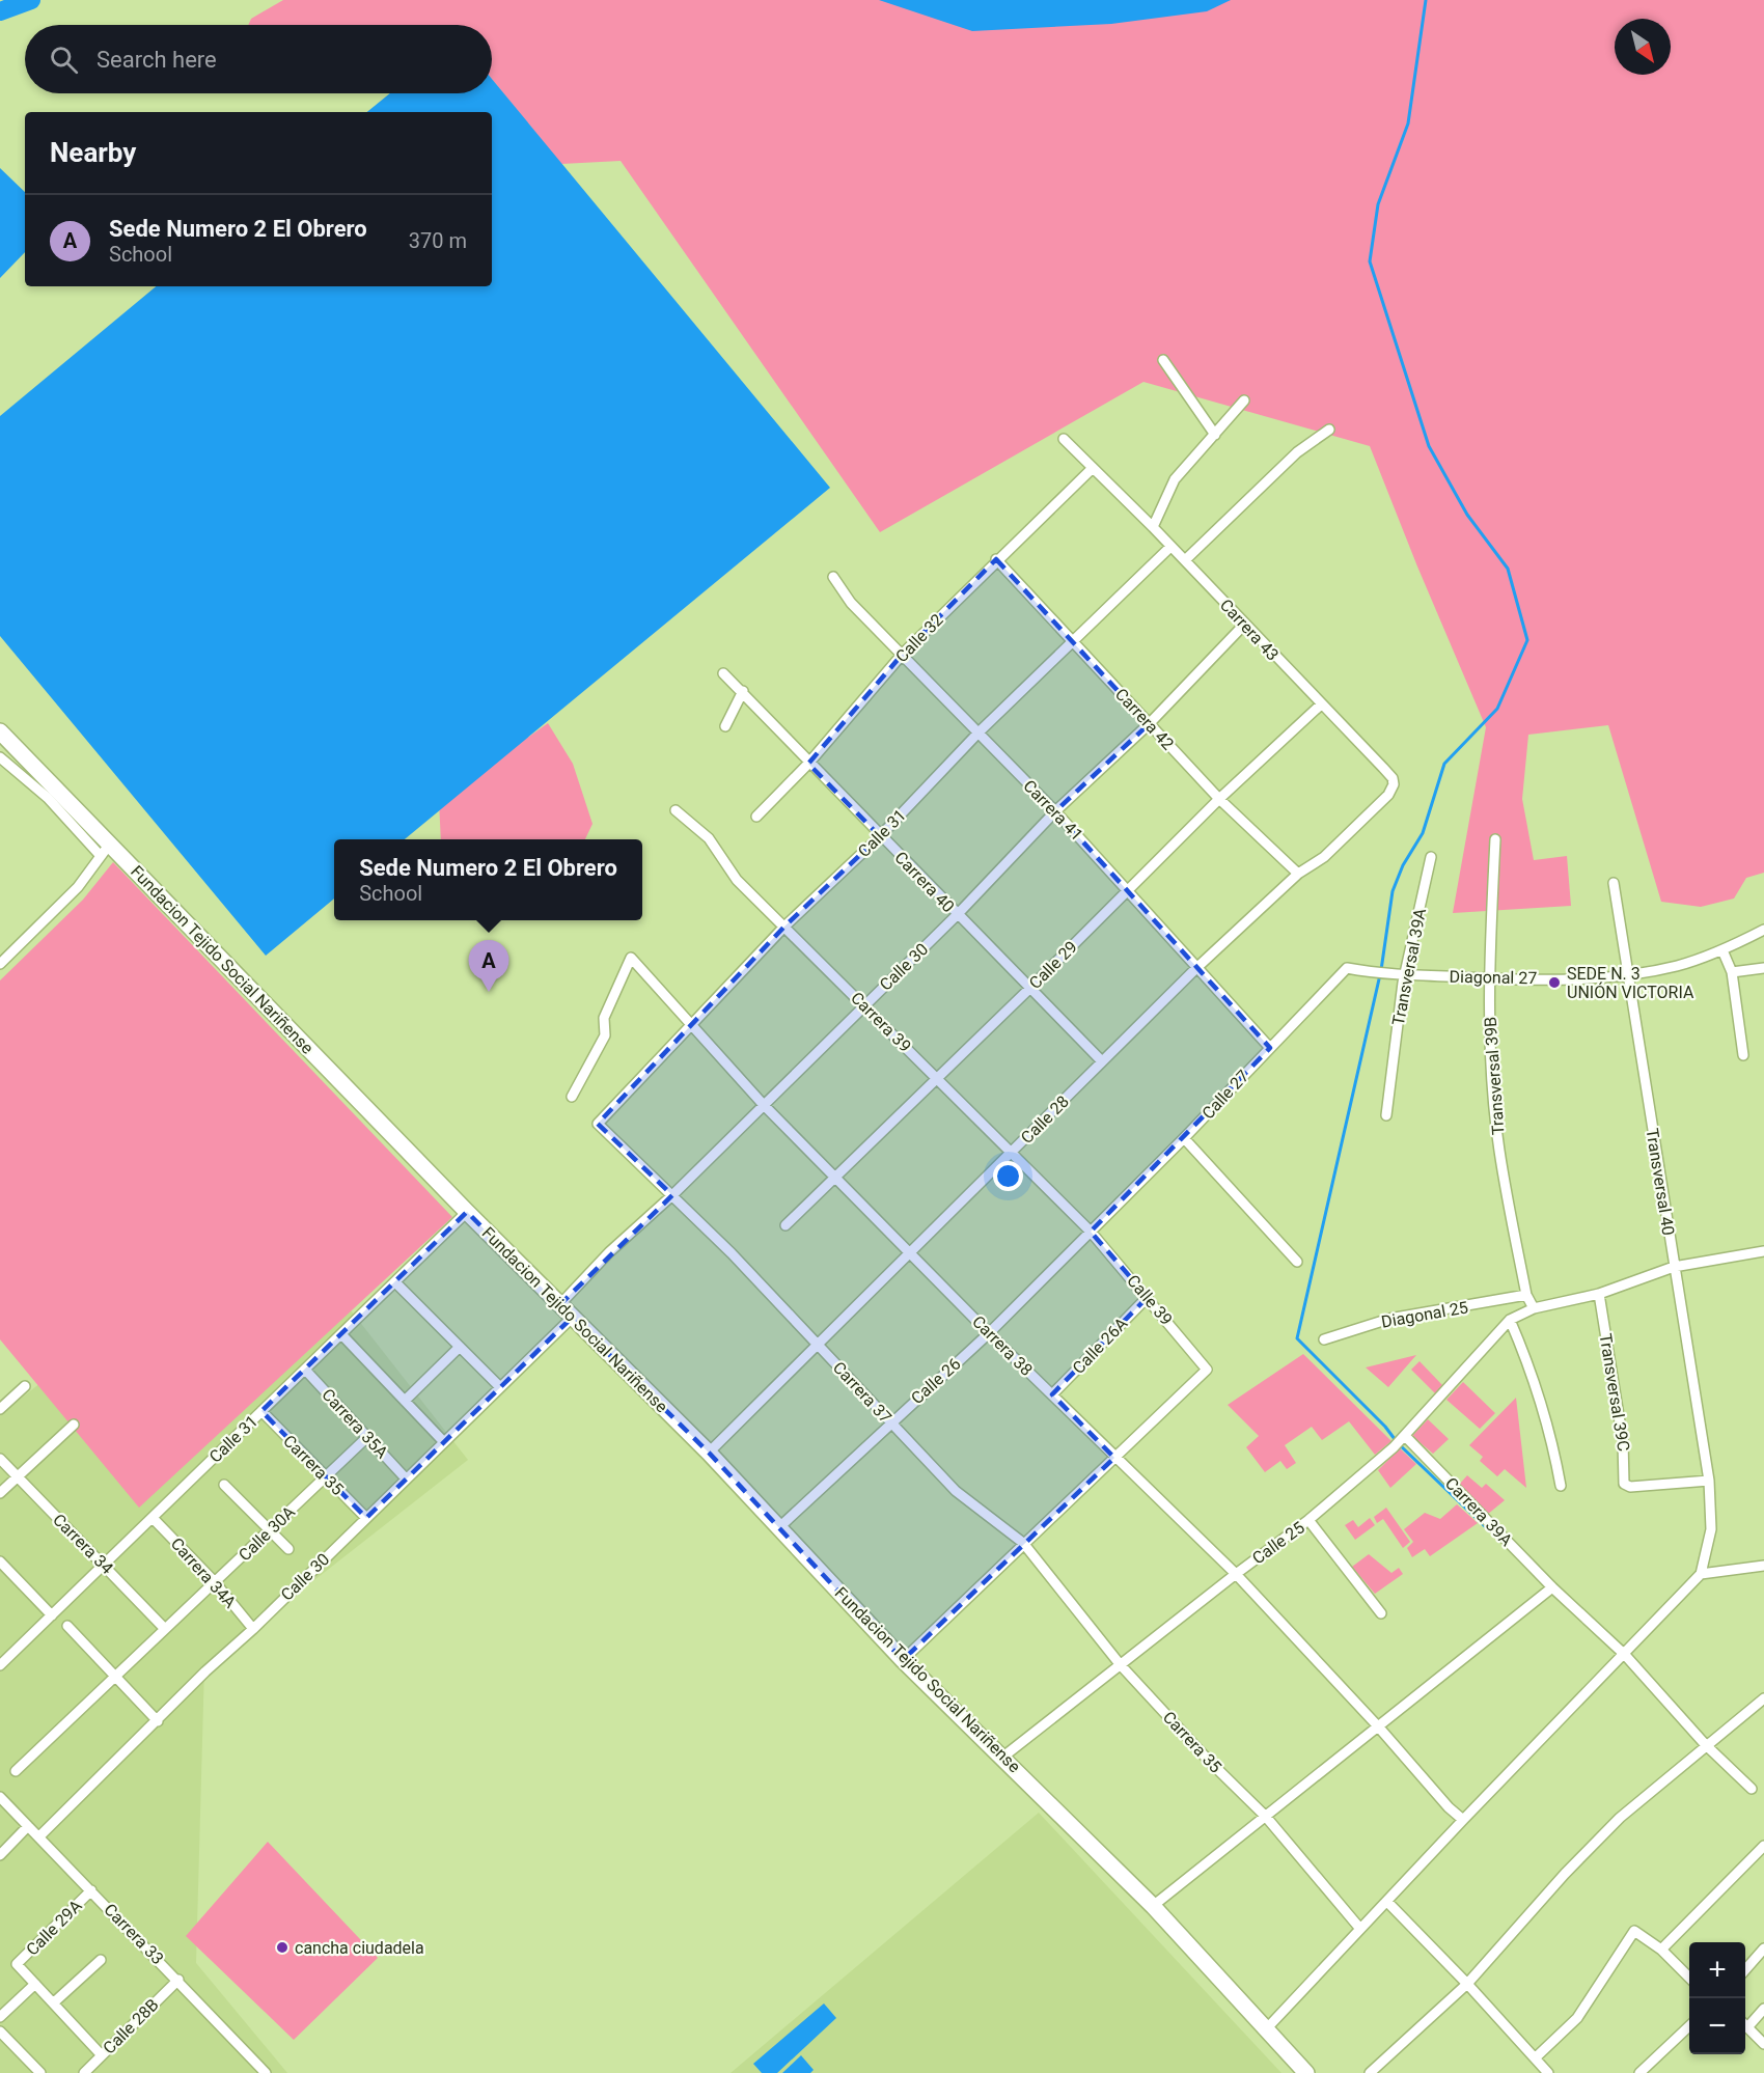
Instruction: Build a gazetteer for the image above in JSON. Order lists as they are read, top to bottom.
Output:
{
  "streets": {
    "main road": ["Fundacion Tejido Social Nariñense"],
    "street": [
      "Carrera 43",
      "Calle 32",
      "Carrera 42",
      "Carrera 41",
      "Calle 31",
      "Carrera 40",
      "Calle 29",
      "Calle 30",
      "Transversal 39A",
      "Diagonal 27",
      "Carrera 39",
      "Transversal 39B",
      "Calle 27",
      "Calle 28",
      "Transversal 40",
      "Calle 39",
      "Diagonal 25",
      "Carrera 38",
      "Calle 26A",
      "Calle 26",
      "Carrera 37",
      "Transversal 39C",
      "Carrera 35A",
      "Carrera 35",
      "Carrera 39A",
      "Calle 30A",
      "Calle 25",
      "Carrera 34",
      "Carrera 34A",
      "Calle 29A",
      "Carrera 33",
      "Calle 28B"
    ]
  },
  "crossings": [
    ["Carrera 43", "Calle 32"],
    ["Carrera 43", "Calle 31"],
    ["Carrera 43", "Calle 29"],
    ["Carrera 43", "Calle 30"],
    ["Carrera 43", "Calle 28"],
    ["Calle 32", "Carrera 42"],
    ["Calle 32", "Carrera 41"],
    ["Calle 32", "Carrera 40"],
    ["Carrera 42", "Calle 31"],
    ["Carrera 42", "Calle 29"],
    ["Carrera 42", "Calle 30"],
    ["Carrera 42", "Calle 28"],
    ["Carrera 41", "Calle 31"],
    ["Carrera 41", "Calle 29"],
    ["Carrera 41", "Calle 30"],
    ["Carrera 41", "Calle 27"],
    ["Carrera 41", "Calle 28"],
    ["Calle 31", "Carrera 40"],
    ["Calle 31", "Fundacion Tejido Social Nariñense"],
    ["Calle 31", "Carrera 39"],
    ["Calle 31", "Carrera 38"],
    ["Calle 31", "Carrera 37"],
    ["Calle 31", "Carrera 35A"],
    ["Calle 31", "Carrera 35"],
    ["Calle 31", "Carrera 34"],
    ["Calle 31", "Carrera 34A"],
    ["Carrera 40", "Calle 29"],
    ["Carrera 40", "Calle 30"],
    ["Carrera 40", "Calle 28"],
    ["Fundacion Tejido Social Nariñense", "Calle 30"],
    ["Fundacion Tejido Social Nariñense", "Calle 28"],
    ["Fundacion Tejido Social Nariñense", "Calle 26"],
    ["Fundacion Tejido Social Nariñense", "Calle 25"],
    ["Calle 29", "Carrera 39"],
    ["Calle 29", "Carrera 38"],
    ["Calle 30", "Carrera 39"],
    ["Calle 30", "Carrera 38"],
    ["Calle 30", "Carrera 37"],
    ["Calle 30", "Carrera 35A"],
    ["Calle 30", "Carrera 35"],
    ["Calle 30", "Carrera 34A"],
    ["Calle 30", "Carrera 33"],
    ["Transversal 39A", "Diagonal 27"],
    ["Diagonal 27", "Transversal 39B"],
    ["Diagonal 27", "Calle 27"],
    ["Diagonal 27", "Transversal 40"],
    ["Carrera 39", "Calle 27"],
    ["Carrera 39", "Calle 28"],
    ["Carrera 39", "Calle 39"],
    ["Carrera 39", "Calle 26"],
    ["Transversal 39B", "Diagonal 25"],
    ["Transversal 39B", "Calle 25"],
    ["Calle 27", "Calle 39"],
    ["Calle 27", "Calle 26"],
    ["Calle 28", "Carrera 38"],
    ["Calle 28", "Carrera 37"],
    ["Transversal 40", "Transversal 39C"],
    ["Calle 39", "Carrera 38"],
    ["Calle 39", "Calle 26A"],
    ["Calle 39", "Calle 26"],
    ["Carrera 38", "Calle 26A"],
    ["Carrera 38", "Calle 26"],
    ["Carrera 38", "Calle 25"],
    ["Calle 26", "Carrera 37"],
    ["Carrera 37", "Carrera 35"],
    ["Carrera 37", "Calle 25"],
    ["Carrera 35A", "Calle 30A"],
    ["Carrera 35", "Calle 30A"],
    ["Carrera 35", "Calle 25"],
    ["Carrera 39A", "Calle 25"],
    ["Calle 30A", "Carrera 34"],
    ["Calle 30A", "Carrera 34A"],
    ["Calle 29A", "Carrera 33"],
    ["Carrera 33", "Calle 28B"]
  ],
  "places": ["SEDE N. 3 UNIÓN VICTORIA", "cancha ciudadela"],
  "north": "bottom right",
  "page": {
    "search": "Search here",
    "heading": "Nearby",
    "list": [
      {
        "mark": "A",
        "name": "Sede Numero 2 El Obrero",
        "note": "School",
        "value": "370 m"
      }
    ],
    "popup": ["Sede Numero 2 El Obrero", "School"],
    "pins": "A",
    "map_buttons": ["+", "−"]
  }
}
